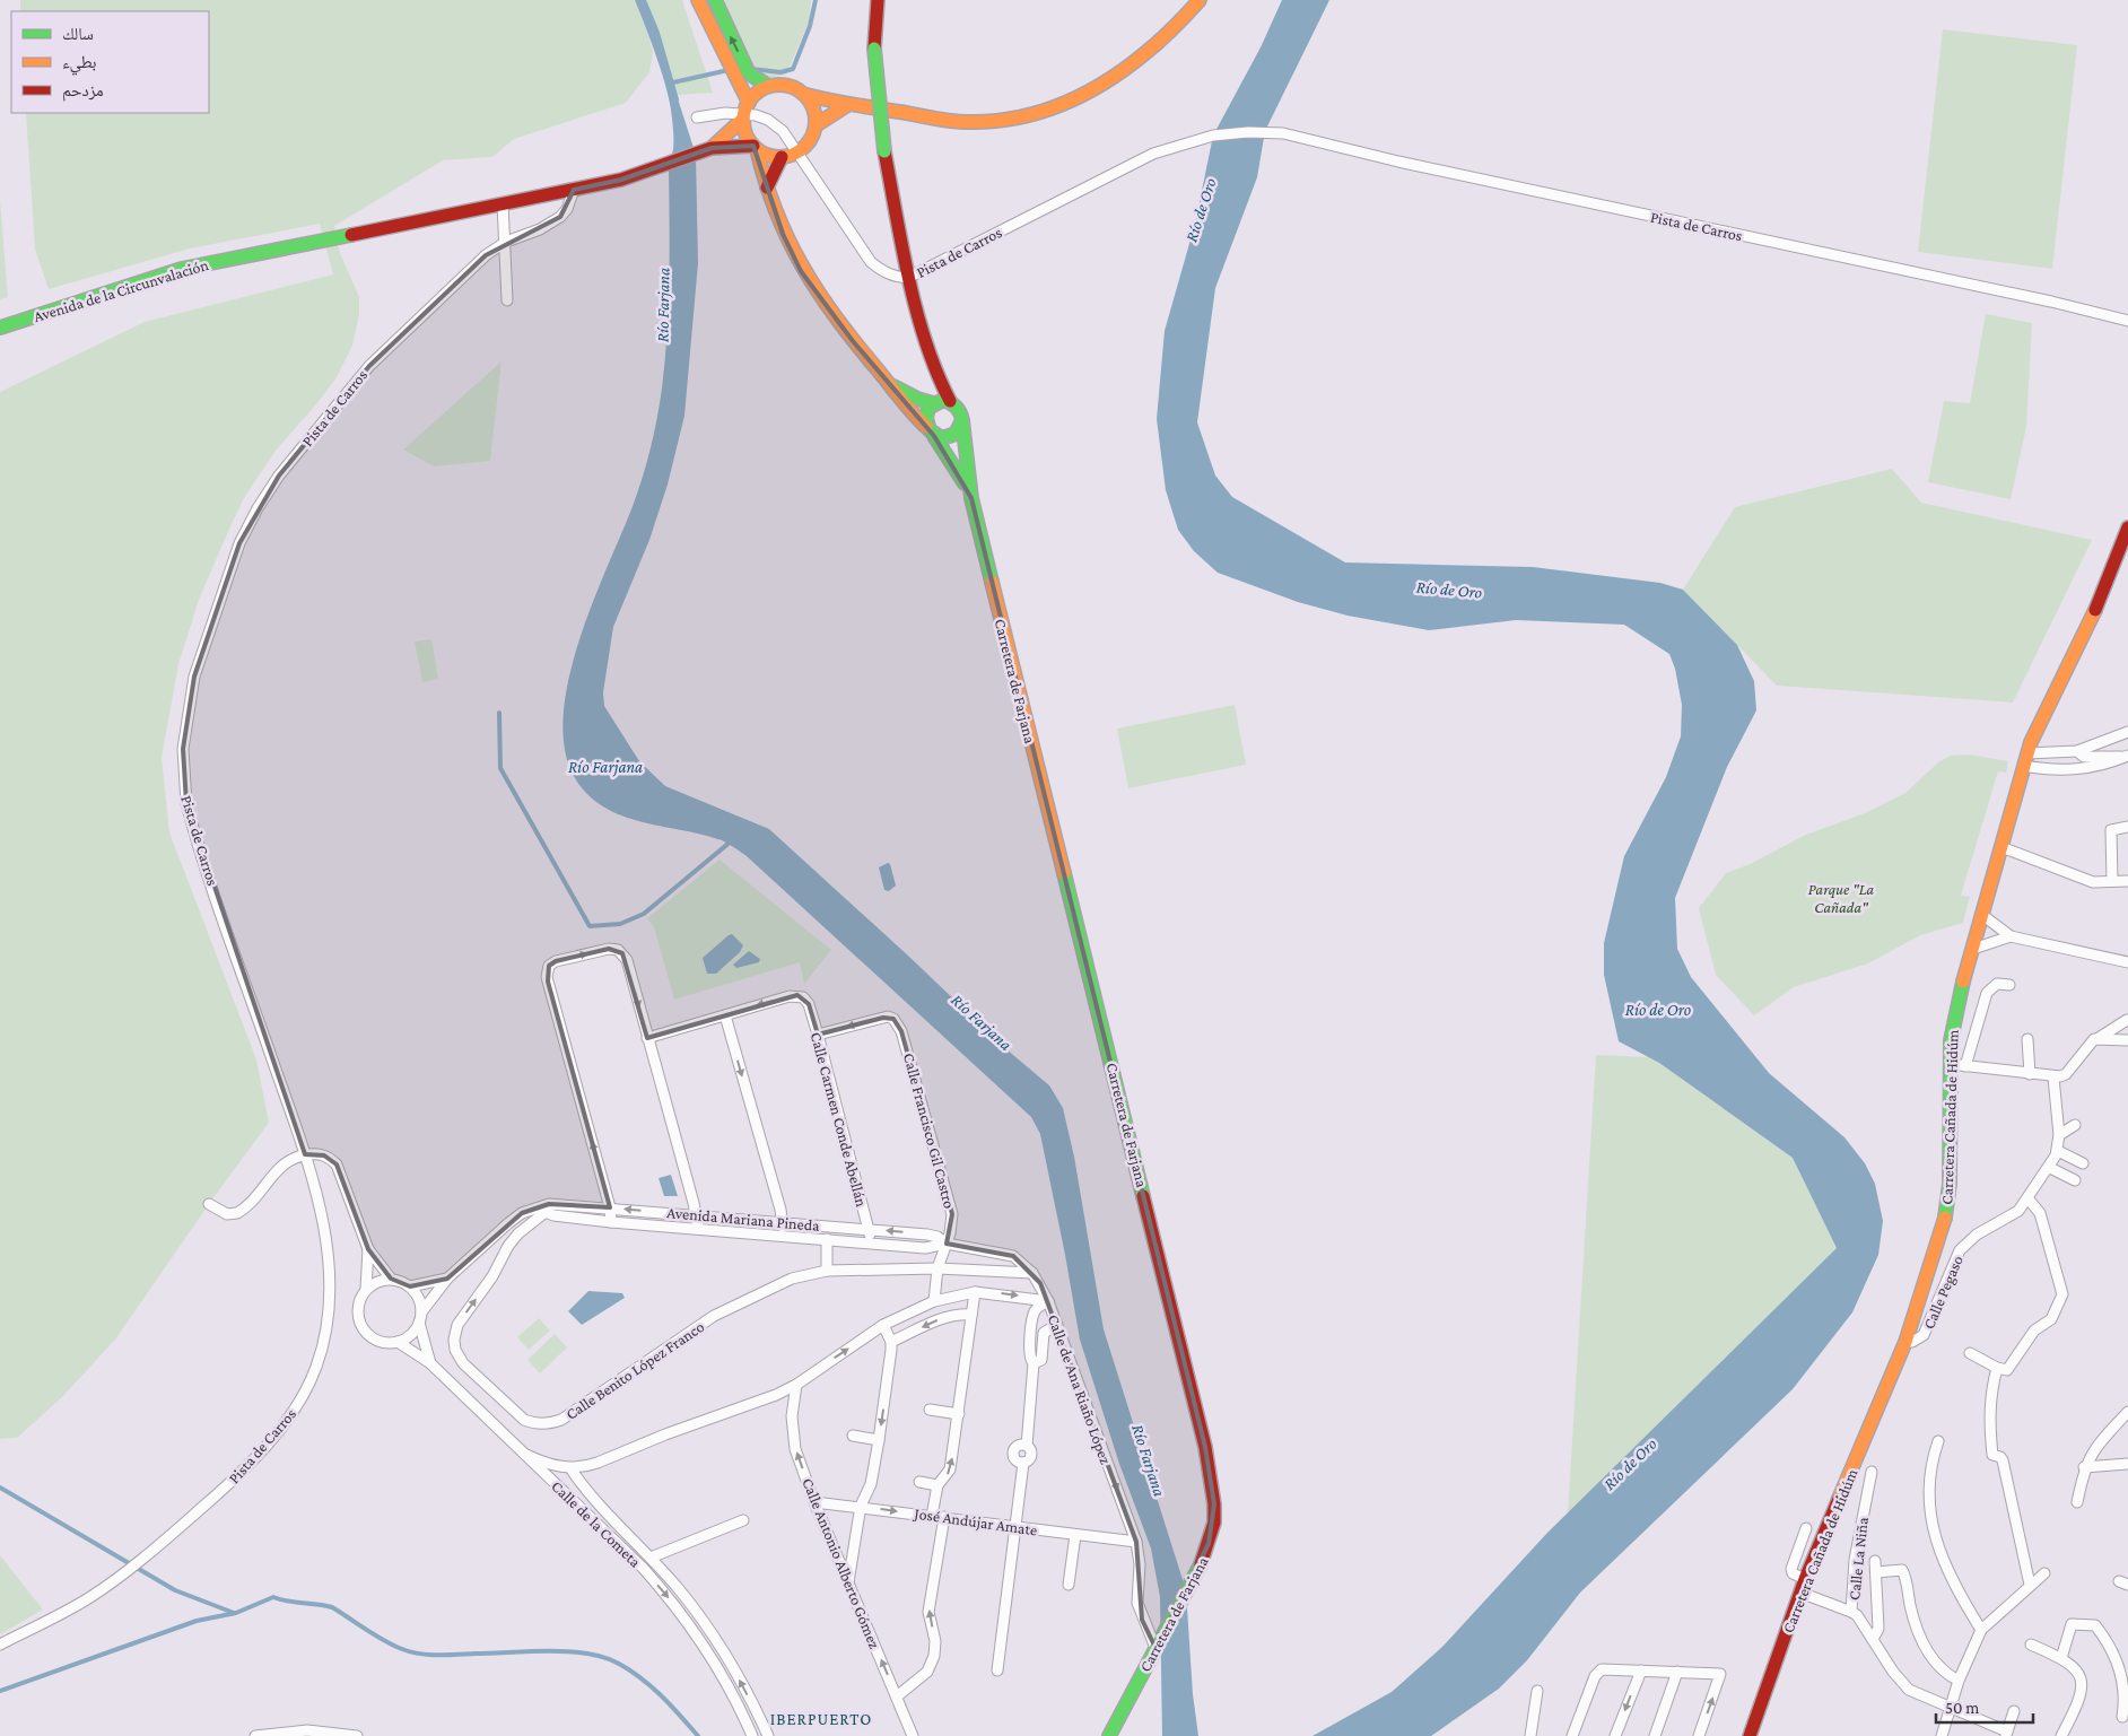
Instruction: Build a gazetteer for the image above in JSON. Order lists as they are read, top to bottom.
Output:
{
  "streets": {
    "main road": ["Avenida de la Circunvalación", "Carretera de Farjana", "Carretera Cañada de Hidúm"],
    "street": [
      "Pista de Carros",
      "Calle Carmen Conde Abellán",
      "Calle Francisco Gil Castro",
      "Avenida Mariana Pineda",
      "Calle Pegaso",
      "Calle Benito López Franco",
      "Calle de Ana Riaño López",
      "José Andújar Amate",
      "Calle de la Cometa",
      "Calle La Niña",
      "Calle Antonio Alberto Gómez"
    ]
  },
  "crossings": [
    ["Pista de Carros", "Avenida de la Circunvalación"],
    ["Pista de Carros", "Carretera de Farjana"],
    ["Carretera de Farjana", "Calle de Ana Riaño López"],
    ["Carretera Cañada de Hidúm", "Calle Pegaso"],
    ["Calle Carmen Conde Abellán", "Calle Francisco Gil Castro"],
    ["Calle Carmen Conde Abellán", "Avenida Mariana Pineda"],
    ["Calle Francisco Gil Castro", "Avenida Mariana Pineda"],
    ["Calle Francisco Gil Castro", "Calle Benito López Franco"],
    ["Calle Francisco Gil Castro", "Calle de Ana Riaño López"],
    ["Avenida Mariana Pineda", "Calle Benito López Franco"],
    ["Avenida Mariana Pineda", "Calle de Ana Riaño López"],
    ["Avenida Mariana Pineda", "Calle de la Cometa"],
    ["Calle de Ana Riaño López", "José Andújar Amate"],
    ["Calle de Ana Riaño López", "Calle de la Cometa"],
    ["Calle de Ana Riaño López", "Calle Antonio Alberto Gómez"],
    ["José Andújar Amate", "Calle Antonio Alberto Gómez"]
  ],
  "one_way": ["Calle Antonio Alberto Gómez"],
  "districts": ["IBERPUERTO"],
  "water": ["Río de Oro", "Río Farjana"],
  "parks": ["Parque \"La Cañada\""],
  "legend": ["سالك", "بطيء", "مزدحم"],
  "scale_bar": "50 m"
}
